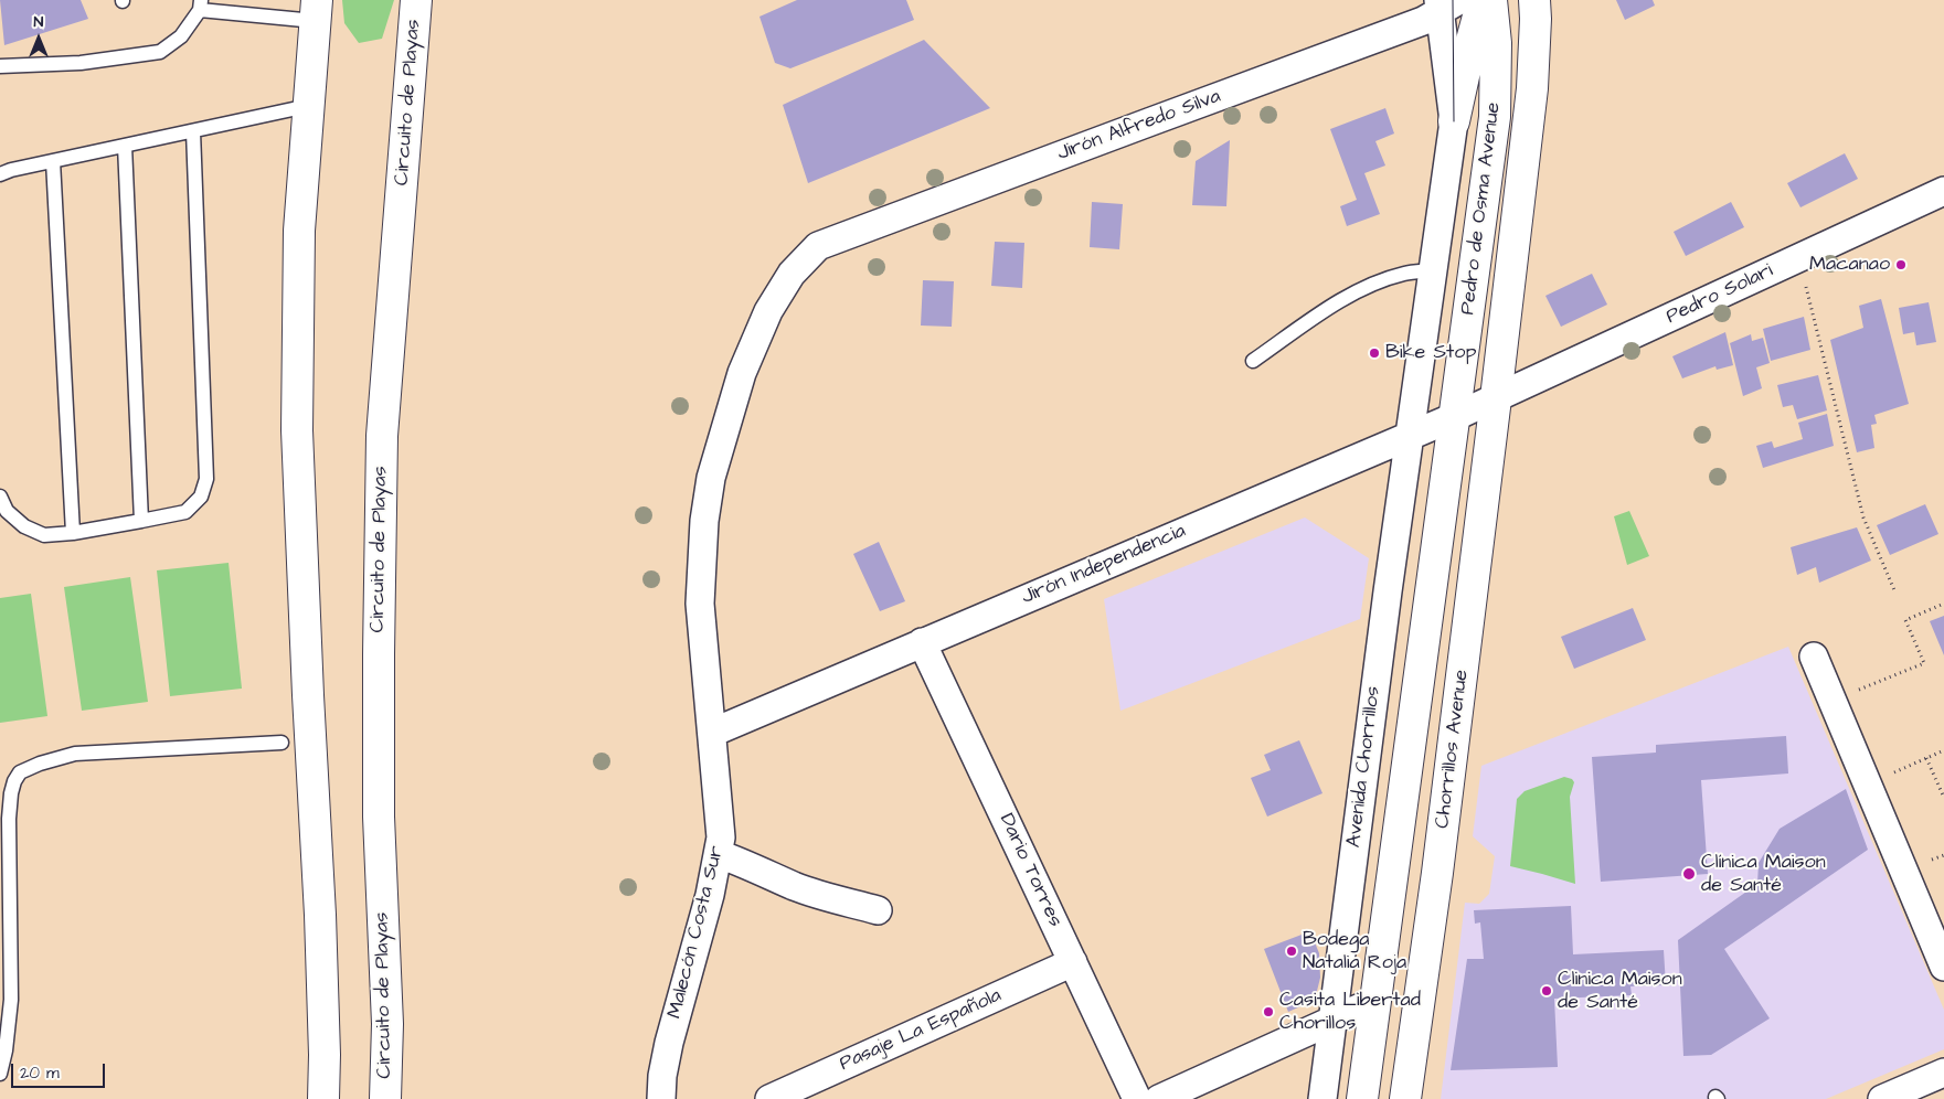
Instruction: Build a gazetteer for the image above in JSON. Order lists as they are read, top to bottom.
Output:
{
  "streets": {
    "main road": ["Circuito de Playas", "Pedro de Osma Avenue", "Chorrillos Avenue"],
    "street": [
      "Jirón Alfredo Silva",
      "Pedro Solari",
      "Jirón Independencia",
      "Avenida Chorrillos",
      "Dario Torres",
      "Malecón Costa Sur",
      "Pasaje La Española"
    ]
  },
  "crossings": [
    ["Jirón Alfredo Silva", "Pedro de Osma Avenue"],
    ["Jirón Alfredo Silva", "Malecón Costa Sur"],
    ["Pedro de Osma Avenue", "Pedro Solari"],
    ["Pedro de Osma Avenue", "Jirón Independencia"],
    ["Pedro de Osma Avenue", "Chorrillos Avenue"],
    ["Pedro de Osma Avenue", "Avenida Chorrillos"],
    ["Pedro Solari", "Jirón Independencia"],
    ["Pedro Solari", "Chorrillos Avenue"],
    ["Jirón Independencia", "Chorrillos Avenue"],
    ["Jirón Independencia", "Avenida Chorrillos"],
    ["Jirón Independencia", "Dario Torres"],
    ["Jirón Independencia", "Malecón Costa Sur"],
    ["Dario Torres", "Pasaje La Española"]
  ],
  "places": [
    "Macanao",
    "Bike Stop",
    "Clínica Maison de Santé",
    "Bodega Natalia Roja",
    "Clinica Maison de Santé",
    "Casita Libertad Chorillos"
  ],
  "scale_bar": "20 m",
  "north": "top"
}
